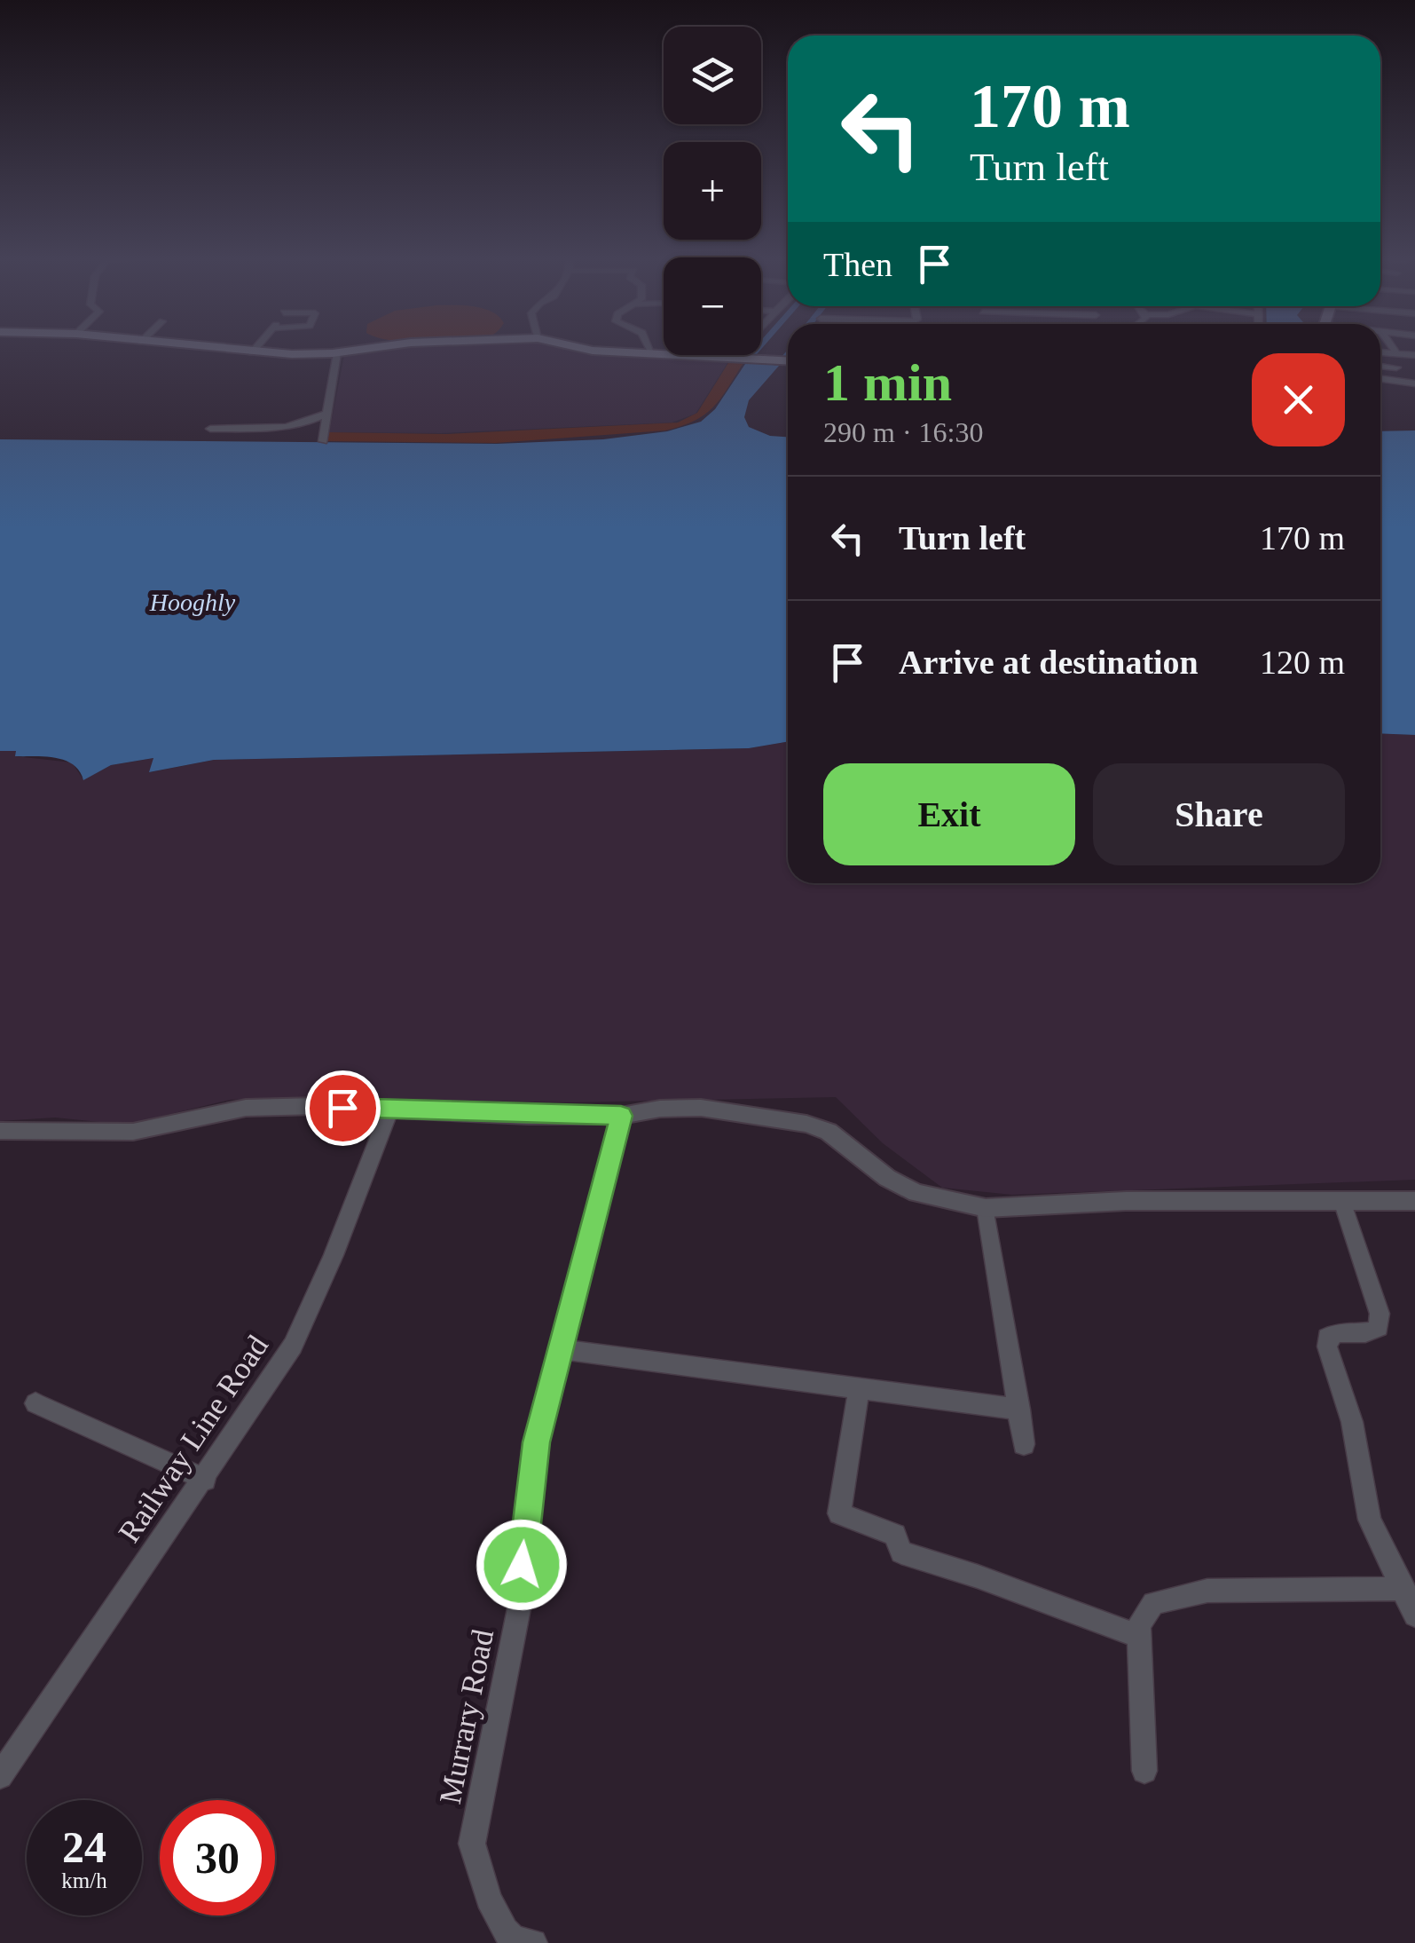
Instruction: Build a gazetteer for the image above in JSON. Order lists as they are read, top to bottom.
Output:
{
  "streets": {
    "street": ["Railway Line Road", "Murrary Road"]
  },
  "water": ["Hooghly"],
  "page": {
    "map_buttons": ["+", "−"],
    "turn": ["170 m", "Turn left"],
    "then": "Then",
    "heading": ["1 min", "290 m · 16:30"],
    "list": [
      {
        "name": "Turn left",
        "value": "170 m"
      },
      {
        "name": "Arrive at destination",
        "value": "120 m"
      }
    ],
    "buttons": ["Exit", "Share"],
    "speed": "24 km/h",
    "limit": "30"
  }
}
